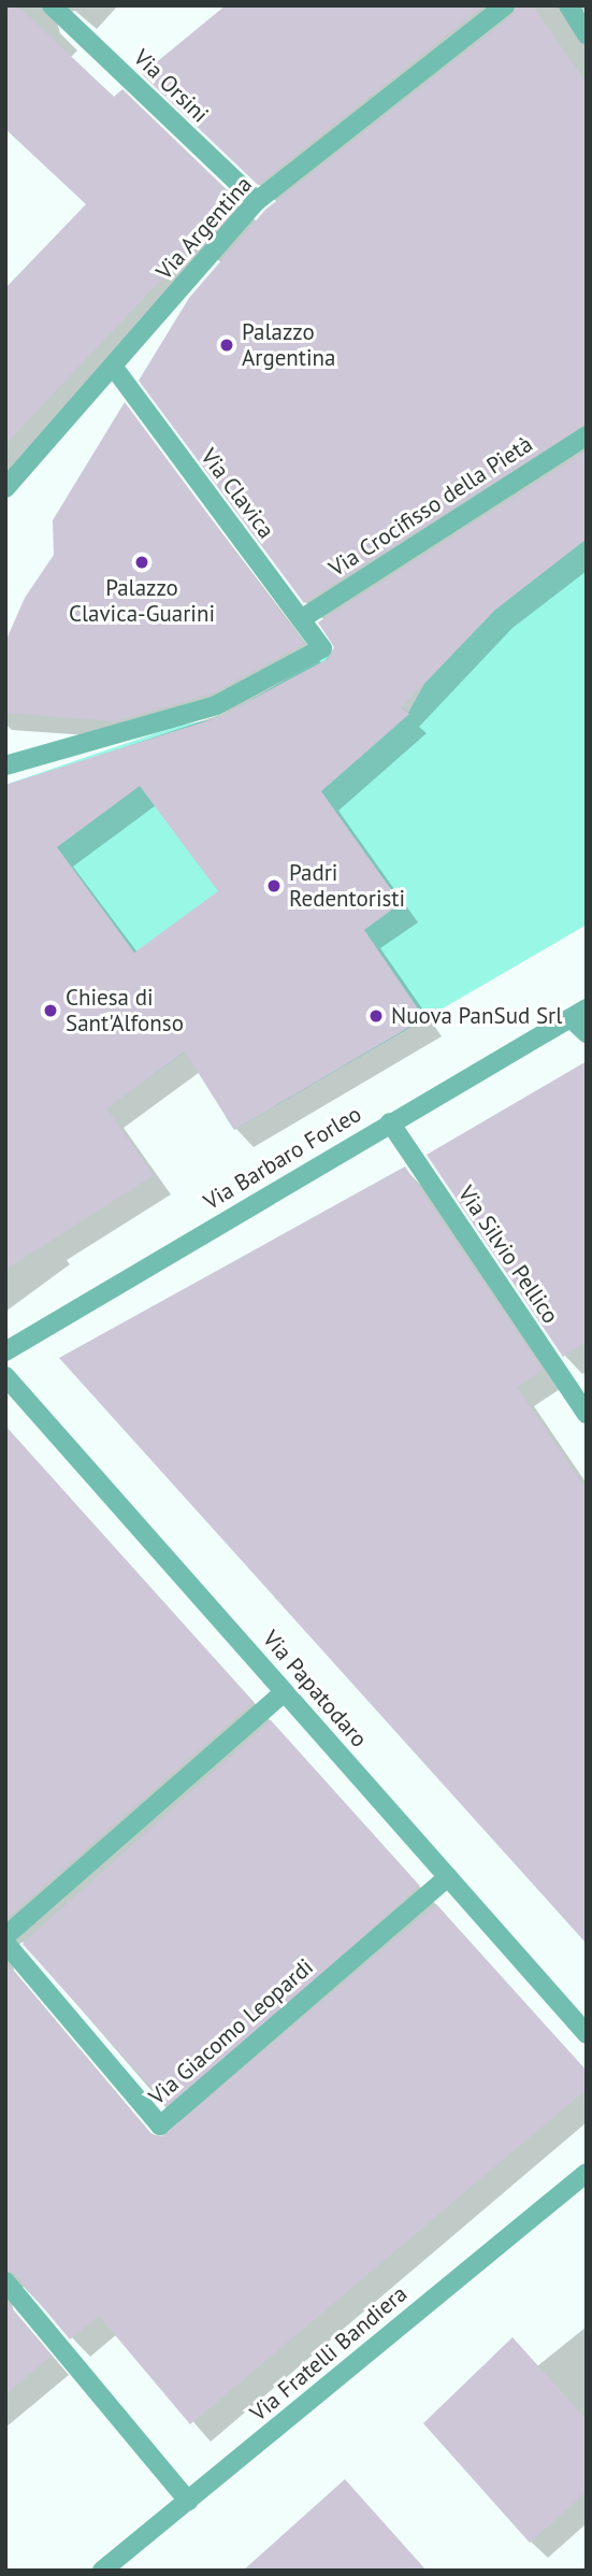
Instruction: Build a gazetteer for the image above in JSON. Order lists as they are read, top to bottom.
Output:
{
  "streets": {
    "street": [
      "Via Orsini",
      "Via Argentina",
      "Via Clavica",
      "Via Crocifisso della Pietà",
      "Via Barbaro Forleo",
      "Via Silvio Pellico",
      "Via Papatodaro",
      "Via Giacomo Leopardi",
      "Via Fratelli Bandiera"
    ]
  },
  "crossings": [
    ["Via Orsini", "Via Argentina"],
    ["Via Argentina", "Via Clavica"],
    ["Via Clavica", "Via Crocifisso della Pietà"],
    ["Via Barbaro Forleo", "Via Silvio Pellico"],
    ["Via Papatodaro", "Via Giacomo Leopardi"]
  ],
  "places": [
    "Palazzo Argentina",
    "Palazzo Clavica-Guarini",
    "Padri Redentoristi",
    "Chiesa di Sant'Alfonso",
    "Nuova PanSud Srl"
  ]
}
